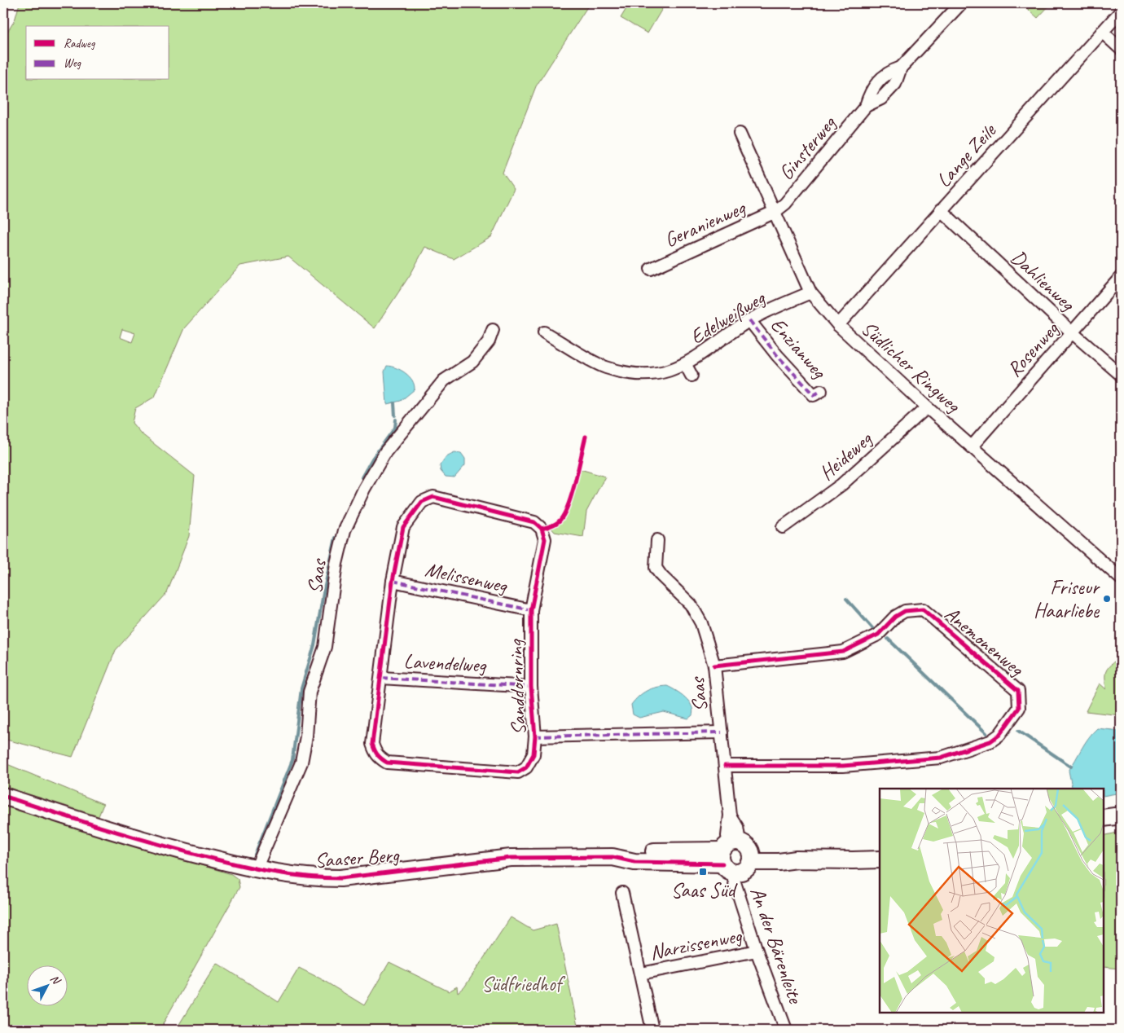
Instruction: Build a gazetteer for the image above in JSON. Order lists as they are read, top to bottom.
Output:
{
  "streets": {
    "street": [
      "Ginsterweg",
      "Lange Zeile",
      "Geranienweg",
      "Dahlienweg",
      "Edelweißweg",
      "Enzianweg",
      "Rosenweg",
      "Südlicher Ringweg",
      "Heideweg",
      "Saas",
      "Melissenweg",
      "Anemonenweg",
      "Lavendelweg",
      "Sanddornring",
      "Saaser Berg",
      "Narzissenweg",
      "An der Bärenleite"
    ]
  },
  "crossings": [
    ["Ginsterweg", "Geranienweg"],
    ["Ginsterweg", "Südlicher Ringweg"],
    ["Lange Zeile", "Dahlienweg"],
    ["Lange Zeile", "Südlicher Ringweg"],
    ["Geranienweg", "Südlicher Ringweg"],
    ["Dahlienweg", "Rosenweg"],
    ["Edelweißweg", "Enzianweg"],
    ["Edelweißweg", "Südlicher Ringweg"],
    ["Rosenweg", "Südlicher Ringweg"],
    ["Südlicher Ringweg", "Heideweg"],
    ["Saas", "Anemonenweg"],
    ["Saas", "Sanddornring"],
    ["Saas", "Saaser Berg"],
    ["Saas", "An der Bärenleite"],
    ["Melissenweg", "Sanddornring"],
    ["Lavendelweg", "Sanddornring"],
    ["Saaser Berg", "An der Bärenleite"],
    ["Narzissenweg", "An der Bärenleite"]
  ],
  "parks": ["Südfriedhof"],
  "places": {
    "other": ["Friseur Haarliebe"],
    "transit": ["Saas Süd"]
  },
  "legend": ["Radweg", "Weg"],
  "north": "top right"
}
